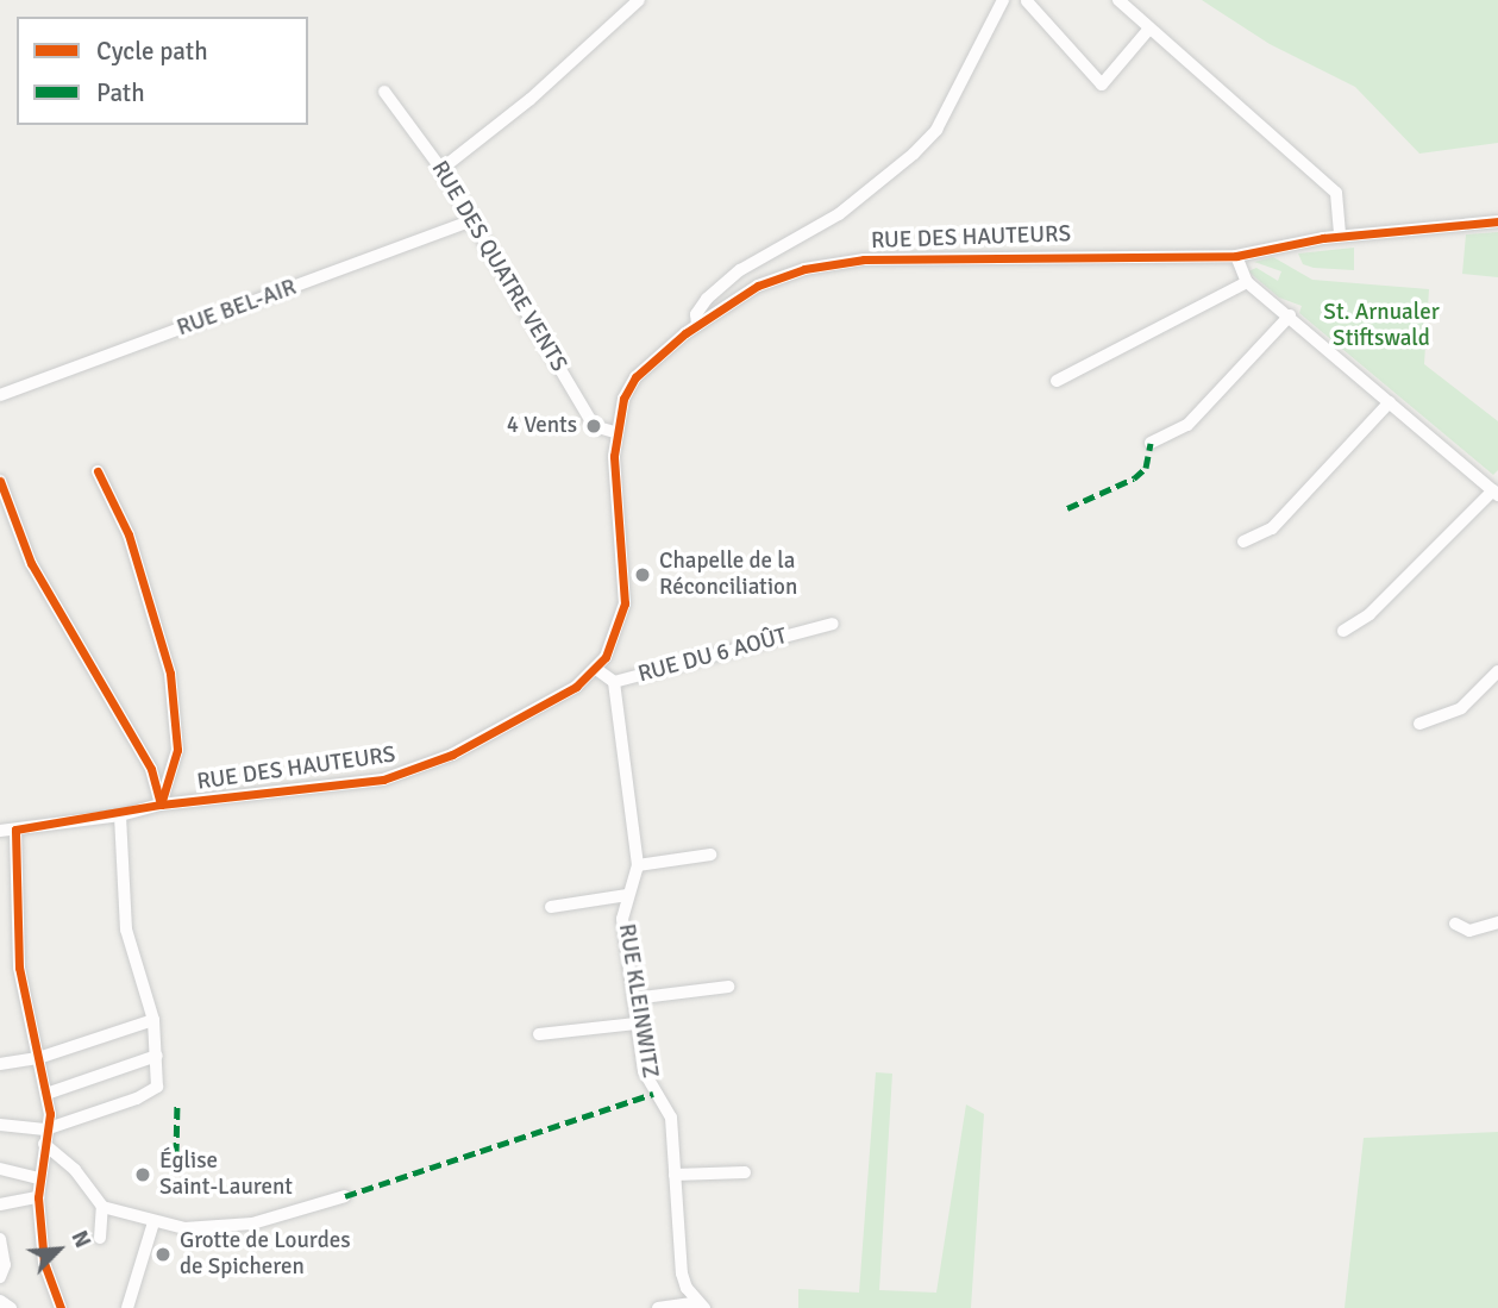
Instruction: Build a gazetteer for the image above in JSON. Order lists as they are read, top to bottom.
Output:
{
  "streets": {
    "street": [
      "RUE DES HAUTEURS",
      "RUE DES QUATRE VENTS",
      "RUE BEL-AIR",
      "RUE DU 6 AOÛT",
      "RUE KLEINWITZ"
    ]
  },
  "crossings": [
    ["RUE DES HAUTEURS", "RUE DES QUATRE VENTS"],
    ["RUE DES HAUTEURS", "RUE DU 6 AOÛT"],
    ["RUE DES QUATRE VENTS", "RUE BEL-AIR"],
    ["RUE DU 6 AOÛT", "RUE KLEINWITZ"]
  ],
  "parks": ["St. Arnualer Stiftswald"],
  "places": [
    "4 Vents",
    "Chapelle de la Réconciliation",
    "Église Saint-Laurent",
    "Grotte de Lourdes de Spicheren"
  ],
  "legend": ["Cycle path", "Path"],
  "north": "top right"
}
